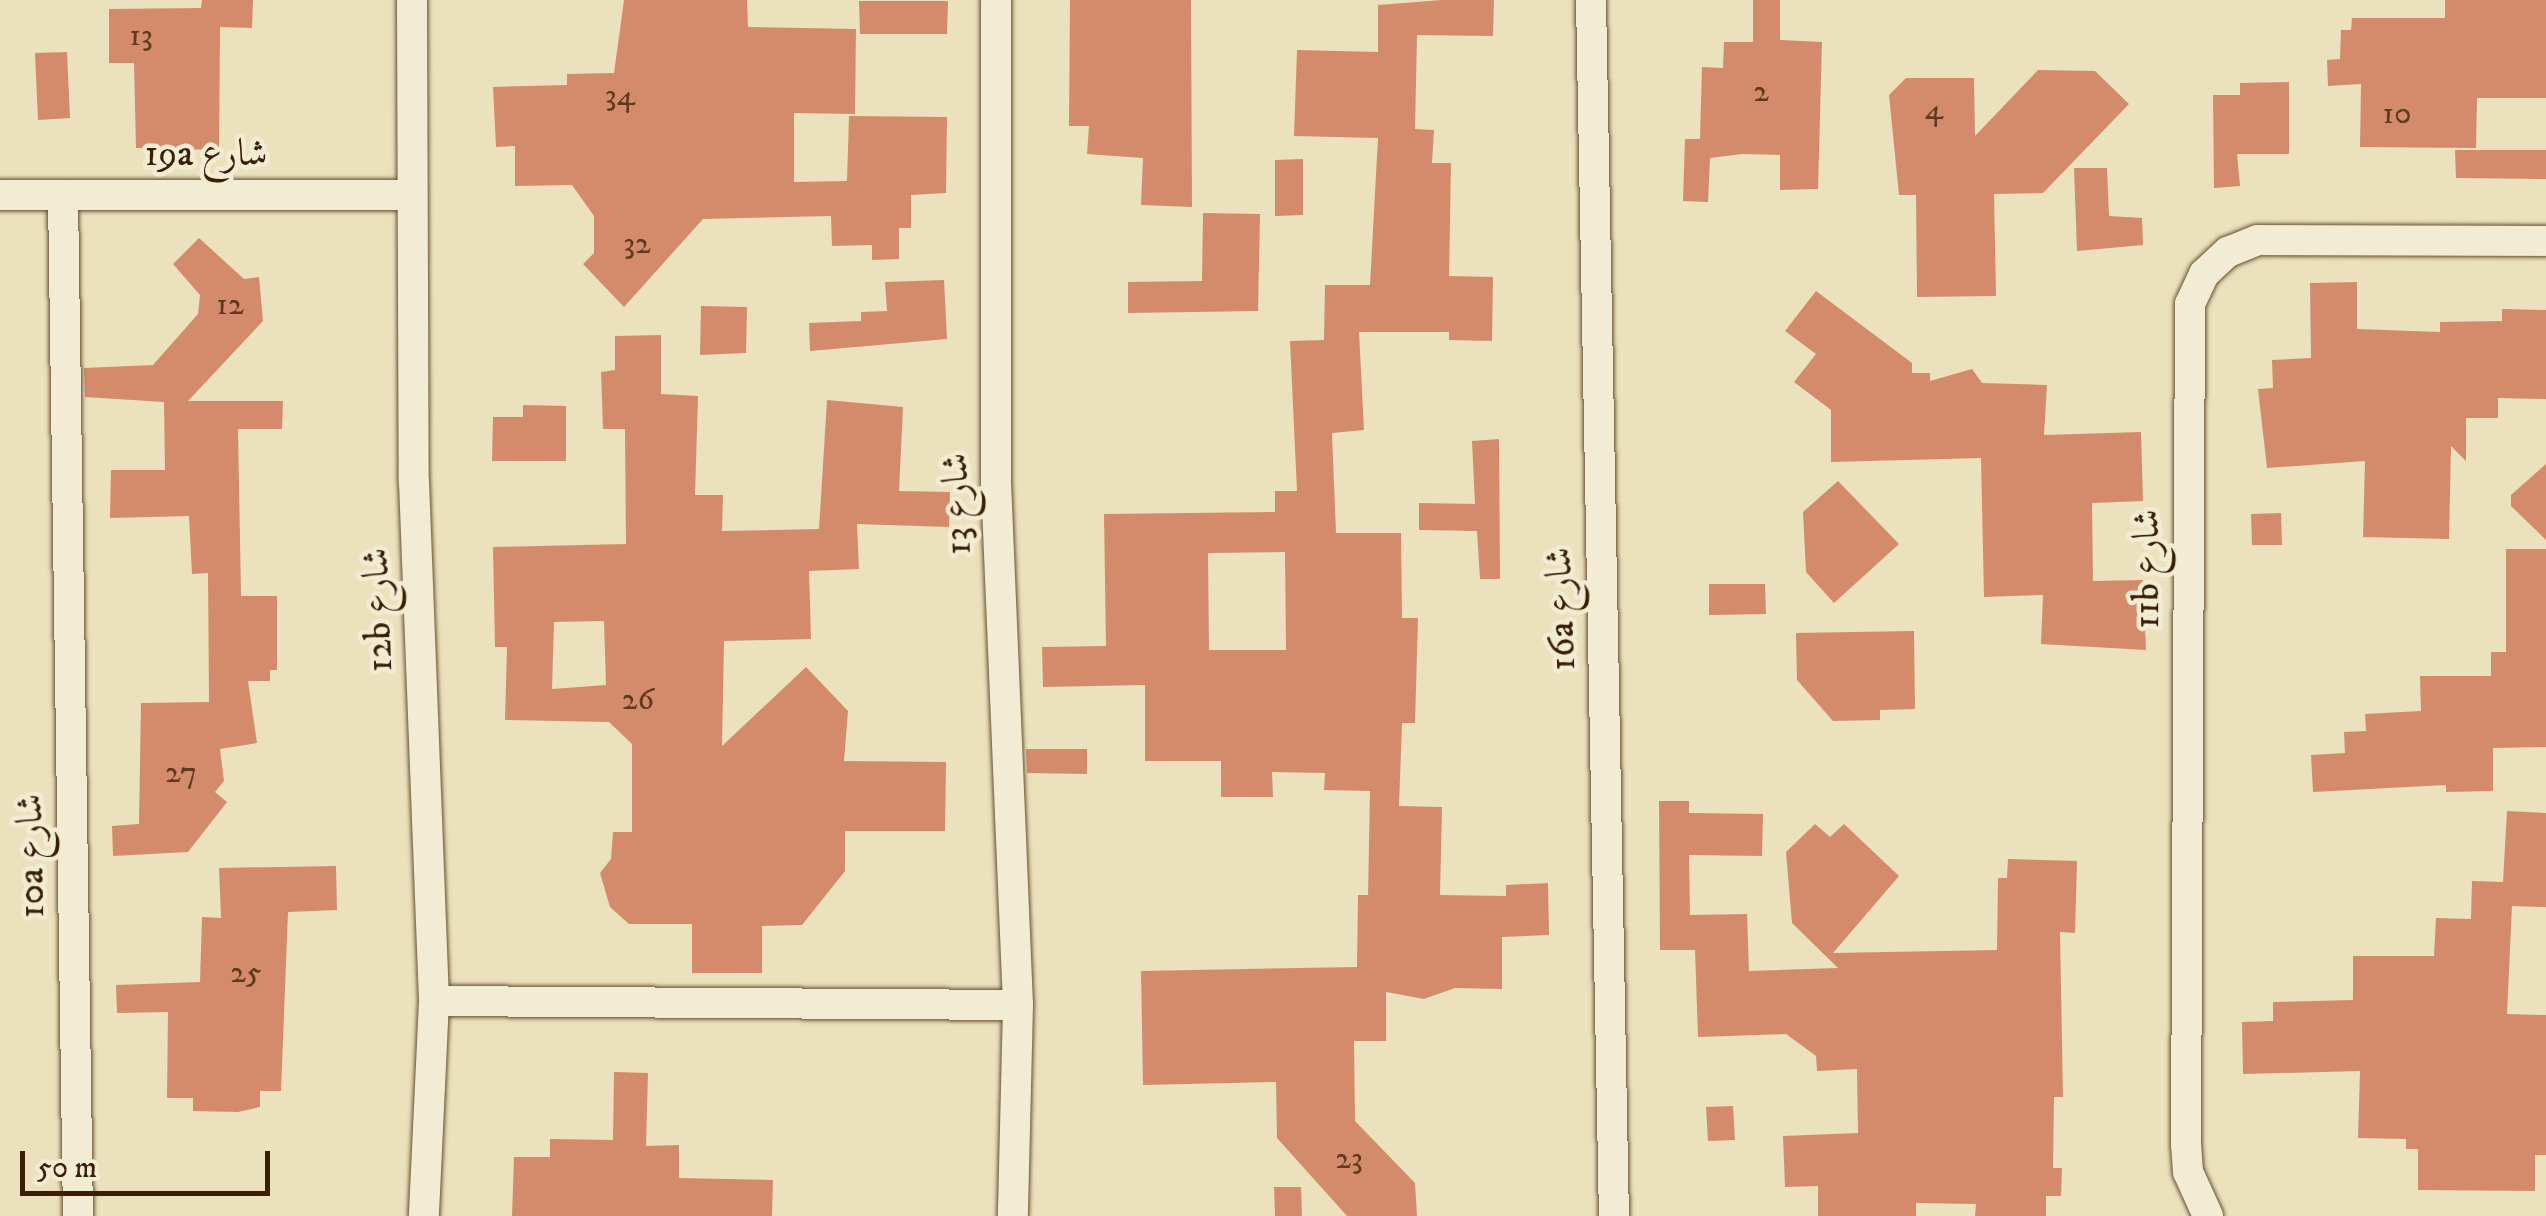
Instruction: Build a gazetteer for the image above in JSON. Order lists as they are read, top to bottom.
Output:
{
  "streets": {
    "street": [
      "19a شارع",
      "شارع 13",
      "11b شارع",
      "16a شارع",
      "12b شارع",
      "10a شارع"
    ]
  },
  "crossings": [
    ["19a شارع", "12b شارع"],
    ["19a شارع", "10a شارع"]
  ],
  "house_numbers": [
    "13",
    "2",
    "34",
    "4",
    "10",
    "32",
    "12",
    "26",
    "27",
    "25",
    "23"
  ],
  "scale_bar": "50 m"
}
